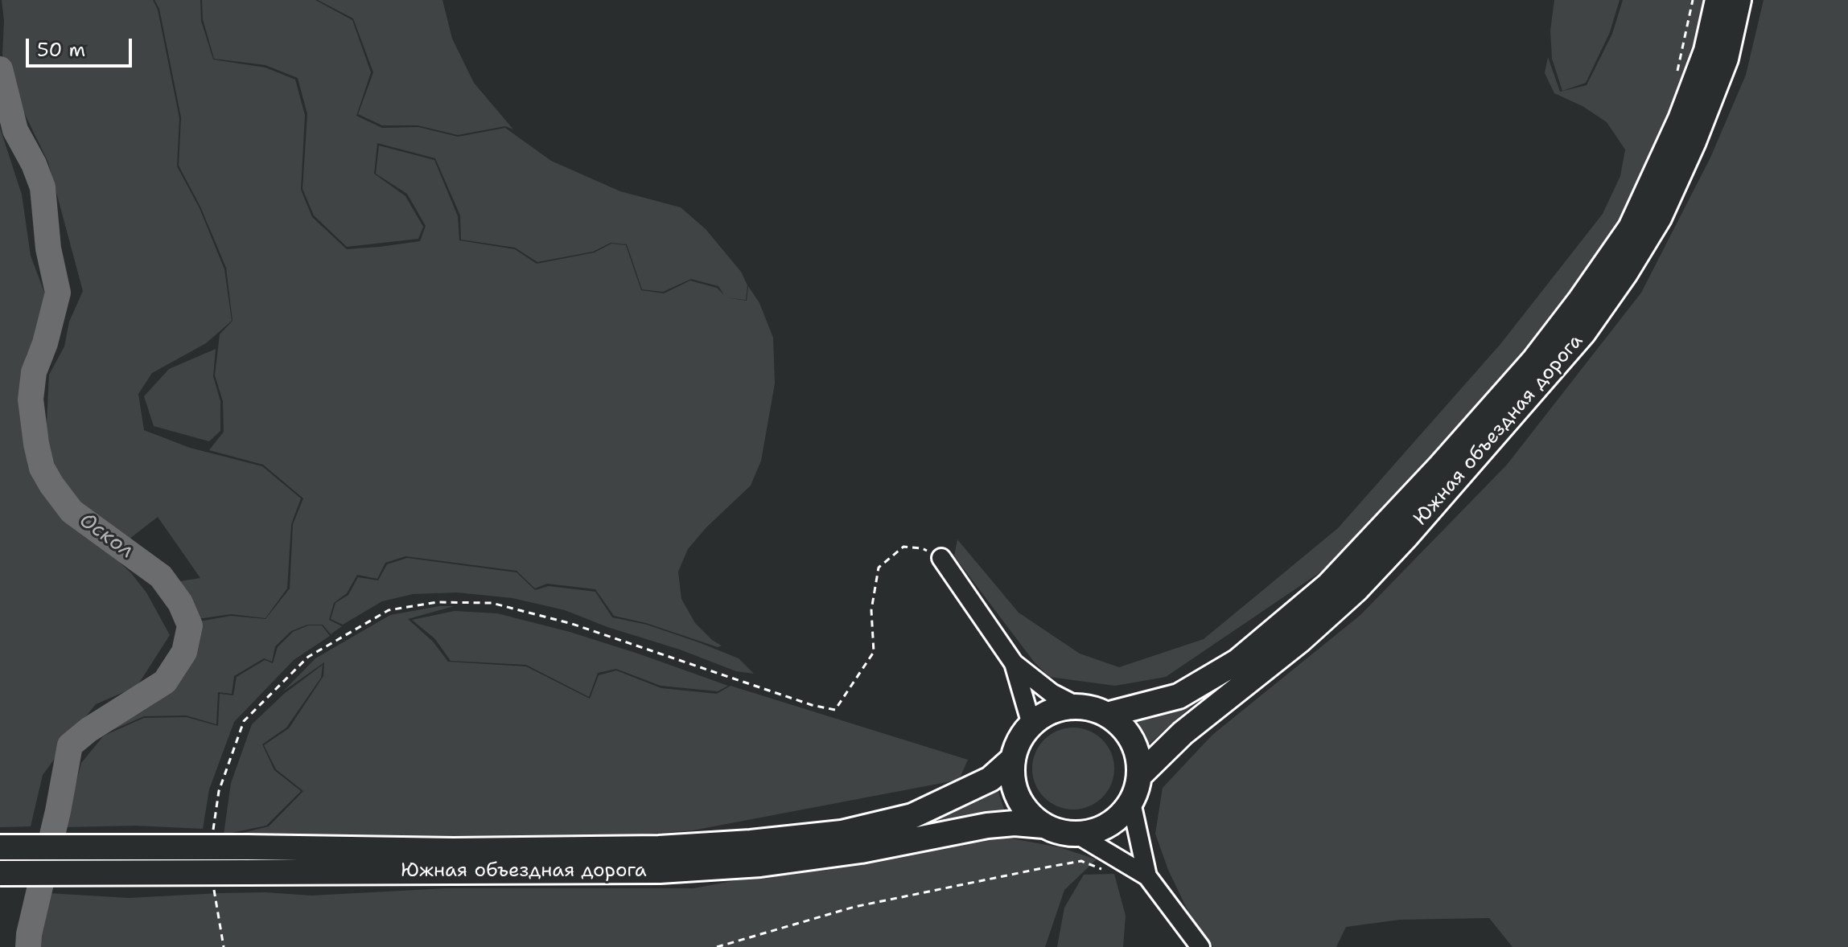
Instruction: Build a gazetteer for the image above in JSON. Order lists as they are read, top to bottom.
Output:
{
  "streets": {
    "main road": ["Южная объездная дорога"]
  },
  "water": ["Оскол"],
  "scale_bar": "50 m"
}
